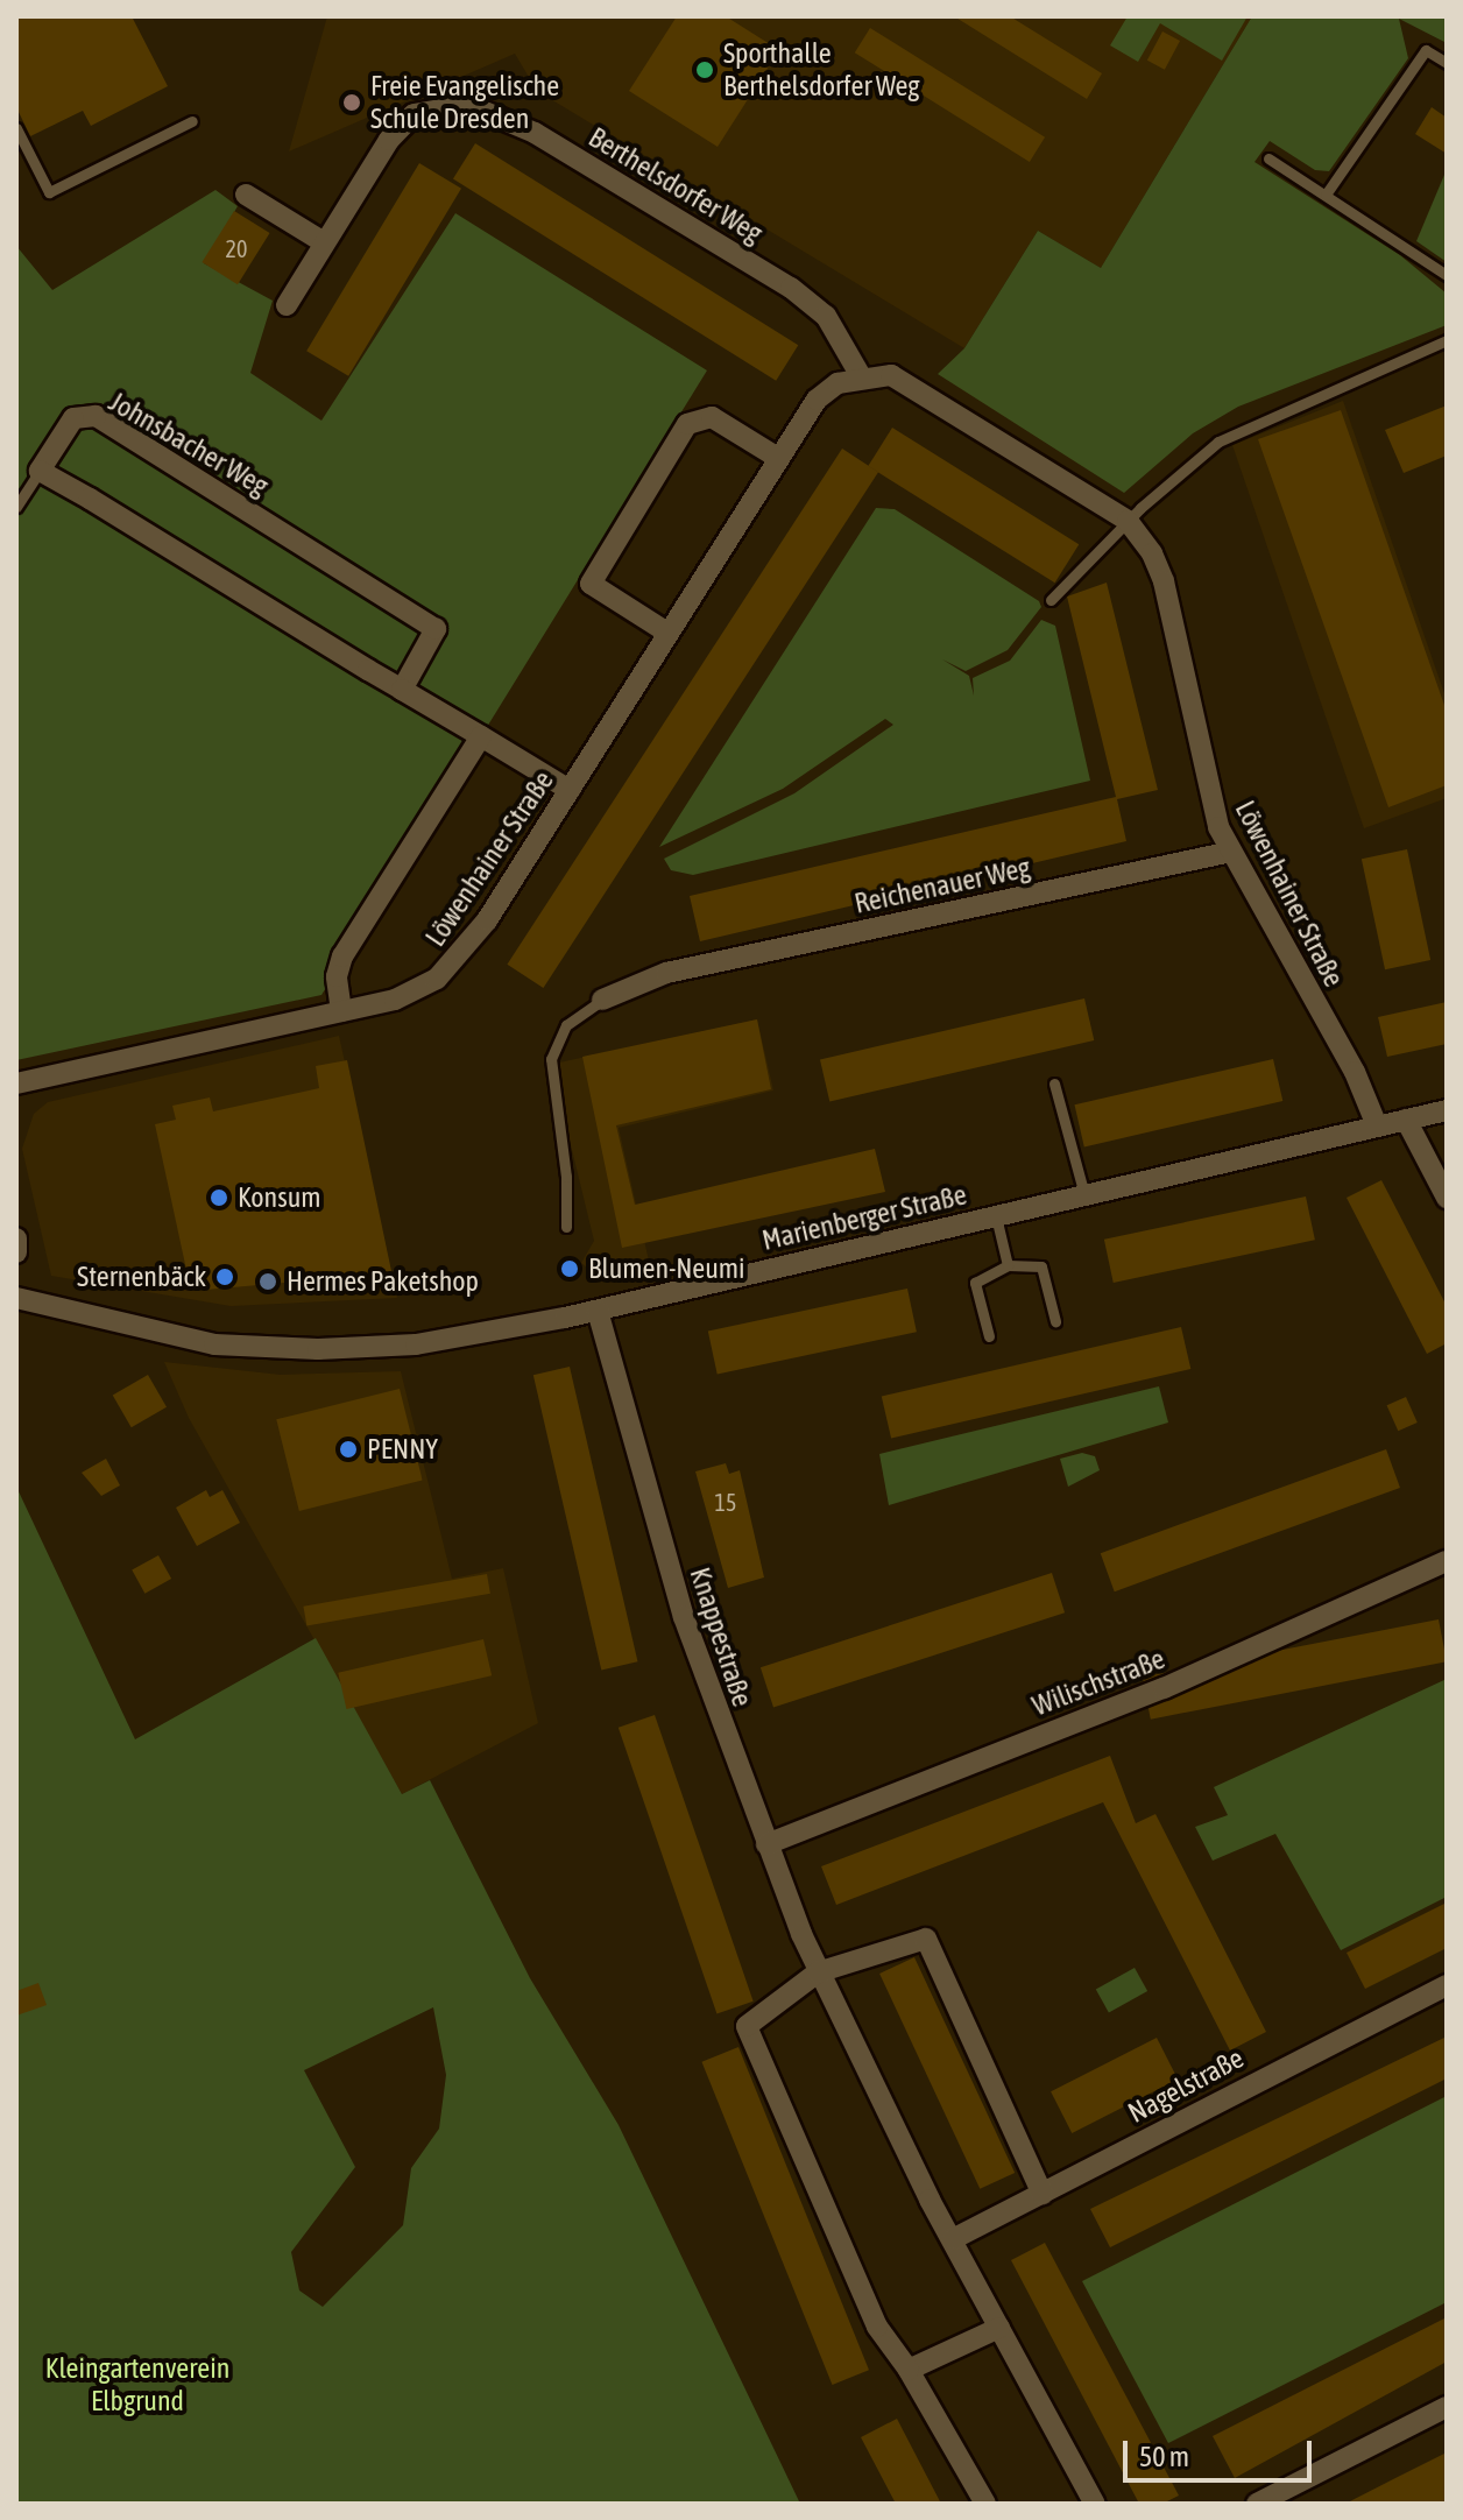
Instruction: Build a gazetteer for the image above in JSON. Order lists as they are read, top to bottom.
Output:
{
  "streets": {
    "street": [
      "Berthelsdorfer Weg",
      "Johnsbacher Weg",
      "Löwenhainer Straße",
      "Reichenauer Weg",
      "Marienberger Straße",
      "Knappestraße",
      "Wilischstraße",
      "Nagelstraße"
    ]
  },
  "crossings": [
    ["Berthelsdorfer Weg", "Löwenhainer Straße"],
    ["Löwenhainer Straße", "Reichenauer Weg"],
    ["Löwenhainer Straße", "Marienberger Straße"],
    ["Marienberger Straße", "Knappestraße"],
    ["Knappestraße", "Wilischstraße"],
    ["Knappestraße", "Nagelstraße"]
  ],
  "parks": ["Kleingartenverein Elbgrund"],
  "places": [
    "Sporthalle Berthelsdorfer Weg",
    "Freie Evangelische Schule Dresden",
    "Konsum",
    "Blumen-Neumi",
    "Sternenbäck",
    "Hermes Paketshop",
    "PENNY"
  ],
  "house_numbers": ["20", "15"],
  "scale_bar": "50 m"
}
